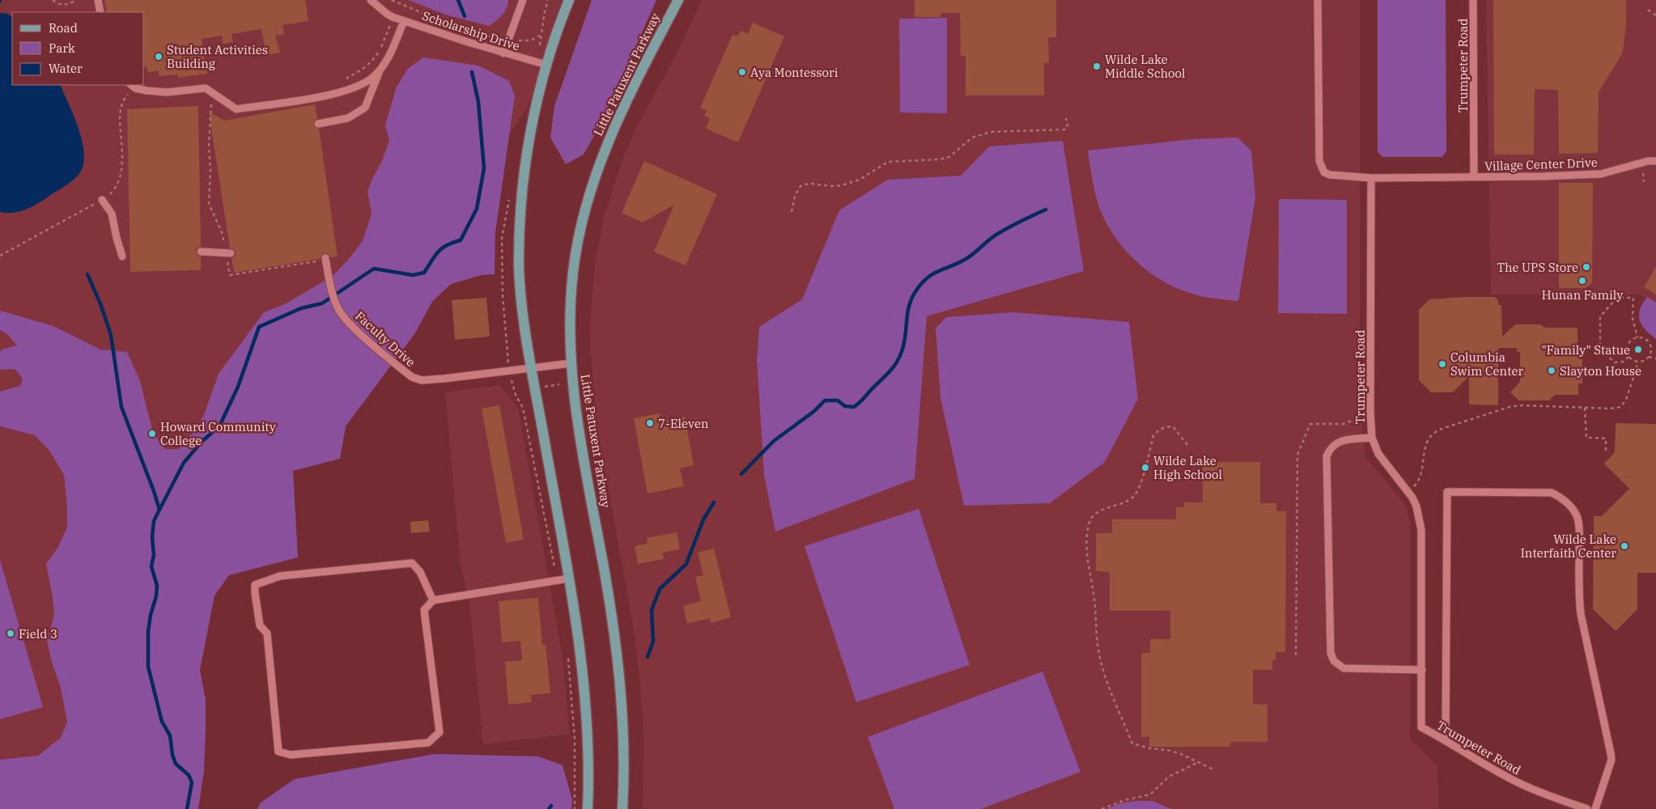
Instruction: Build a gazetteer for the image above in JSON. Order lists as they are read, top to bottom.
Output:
{
  "streets": {
    "main road": ["Little Patuxent Parkway"],
    "street": [
      "Scholarship Drive",
      "Trumpeter Road",
      "Village Center Drive",
      "Faculty Drive"
    ]
  },
  "crossings": [
    ["Trumpeter Road", "Village Center Drive"],
    ["Little Patuxent Parkway", "Faculty Drive"]
  ],
  "places": [
    "Student Activities Building",
    "Wilde Lake Middle School",
    "Aya Montessori",
    "The UPS Store",
    "Hunan Family",
    "\"Family\" Statue",
    "Columbia Swim Center",
    "Slayton House",
    "7-Eleven",
    "Howard Community College",
    "Wilde Lake High School",
    "Wilde Lake Interfaith Center",
    "Field 3"
  ],
  "legend": ["Road", "Park", "Water"]
}
